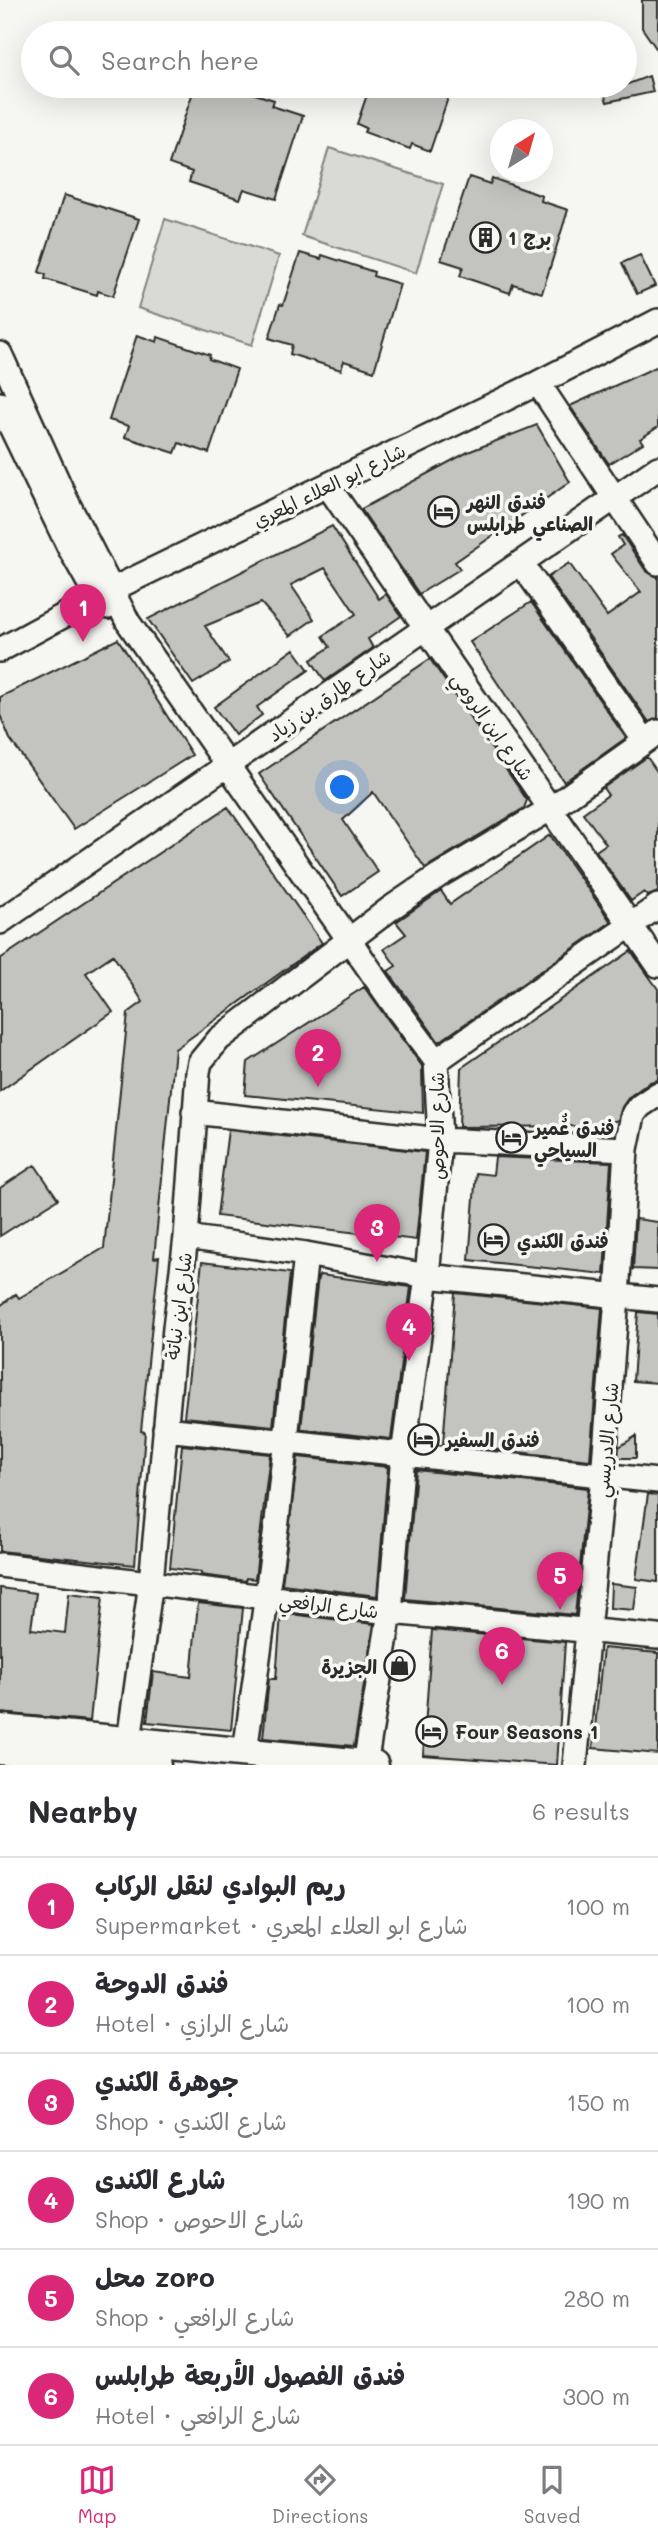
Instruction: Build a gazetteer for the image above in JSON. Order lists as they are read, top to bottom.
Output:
{
  "streets": {
    "street": [
      "شارع ابو العلاء المعري",
      "شارع طارق بن زياد",
      "شارع ابن الرومي",
      "شارع الاحوص",
      "شارع ابن نباتة",
      "شارع الادريسي",
      "شارع الرافعي"
    ]
  },
  "crossings": [
    ["شارع ابو العلاء المعري", "شارع ابن الرومي"],
    ["شارع ابو العلاء المعري", "شارع الاحوص"],
    ["شارع طارق بن زياد", "شارع ابن الرومي"],
    ["شارع طارق بن زياد", "شارع الاحوص"],
    ["شارع ابن الرومي", "شارع ابن نباتة"],
    ["شارع الاحوص", "شارع ابن نباتة"],
    ["شارع الاحوص", "شارع الرافعي"],
    ["شارع ابن نباتة", "شارع الرافعي"],
    ["شارع الادريسي", "شارع الرافعي"]
  ],
  "places": {
    "building": ["برج 1"],
    "hotel": [
      "فندق النهر الصناعي طرابلس",
      "فندق عُُمير السياحي",
      "فندق الكندي",
      "فندق السفير",
      "Four Seasons 1"
    ],
    "shop": ["الجزيرة"]
  },
  "north": "top right",
  "page": {
    "search": "Search here",
    "pins": [
      "1",
      "2",
      "3",
      "4",
      "5",
      "6"
    ],
    "heading": ["Nearby", "6 results"],
    "list": [
      {
        "mark": "1",
        "name": "ريم البوادي لنقل الركاب",
        "note": "Supermarket · شارع ابو العلاء المعري",
        "value": "100 m"
      },
      {
        "mark": "2",
        "name": "فندق الدوحة",
        "note": "Hotel · شارع الرازي",
        "value": "100 m"
      },
      {
        "mark": "3",
        "name": "جوهرة الكندي",
        "note": "Shop · شارع الكندي",
        "value": "150 m"
      },
      {
        "mark": "4",
        "name": "شارع الكندى",
        "note": "Shop · شارع الاحوص",
        "value": "190 m"
      },
      {
        "mark": "5",
        "name": "محل zoro",
        "note": "Shop · شارع الرافعي",
        "value": "280 m"
      },
      {
        "mark": "6",
        "name": "فندق الفصول الأربعة طرابلس",
        "note": "Hotel · شارع الرافعي",
        "value": "300 m"
      }
    ],
    "nav": ["Map", "Directions", "Saved"]
  }
}
